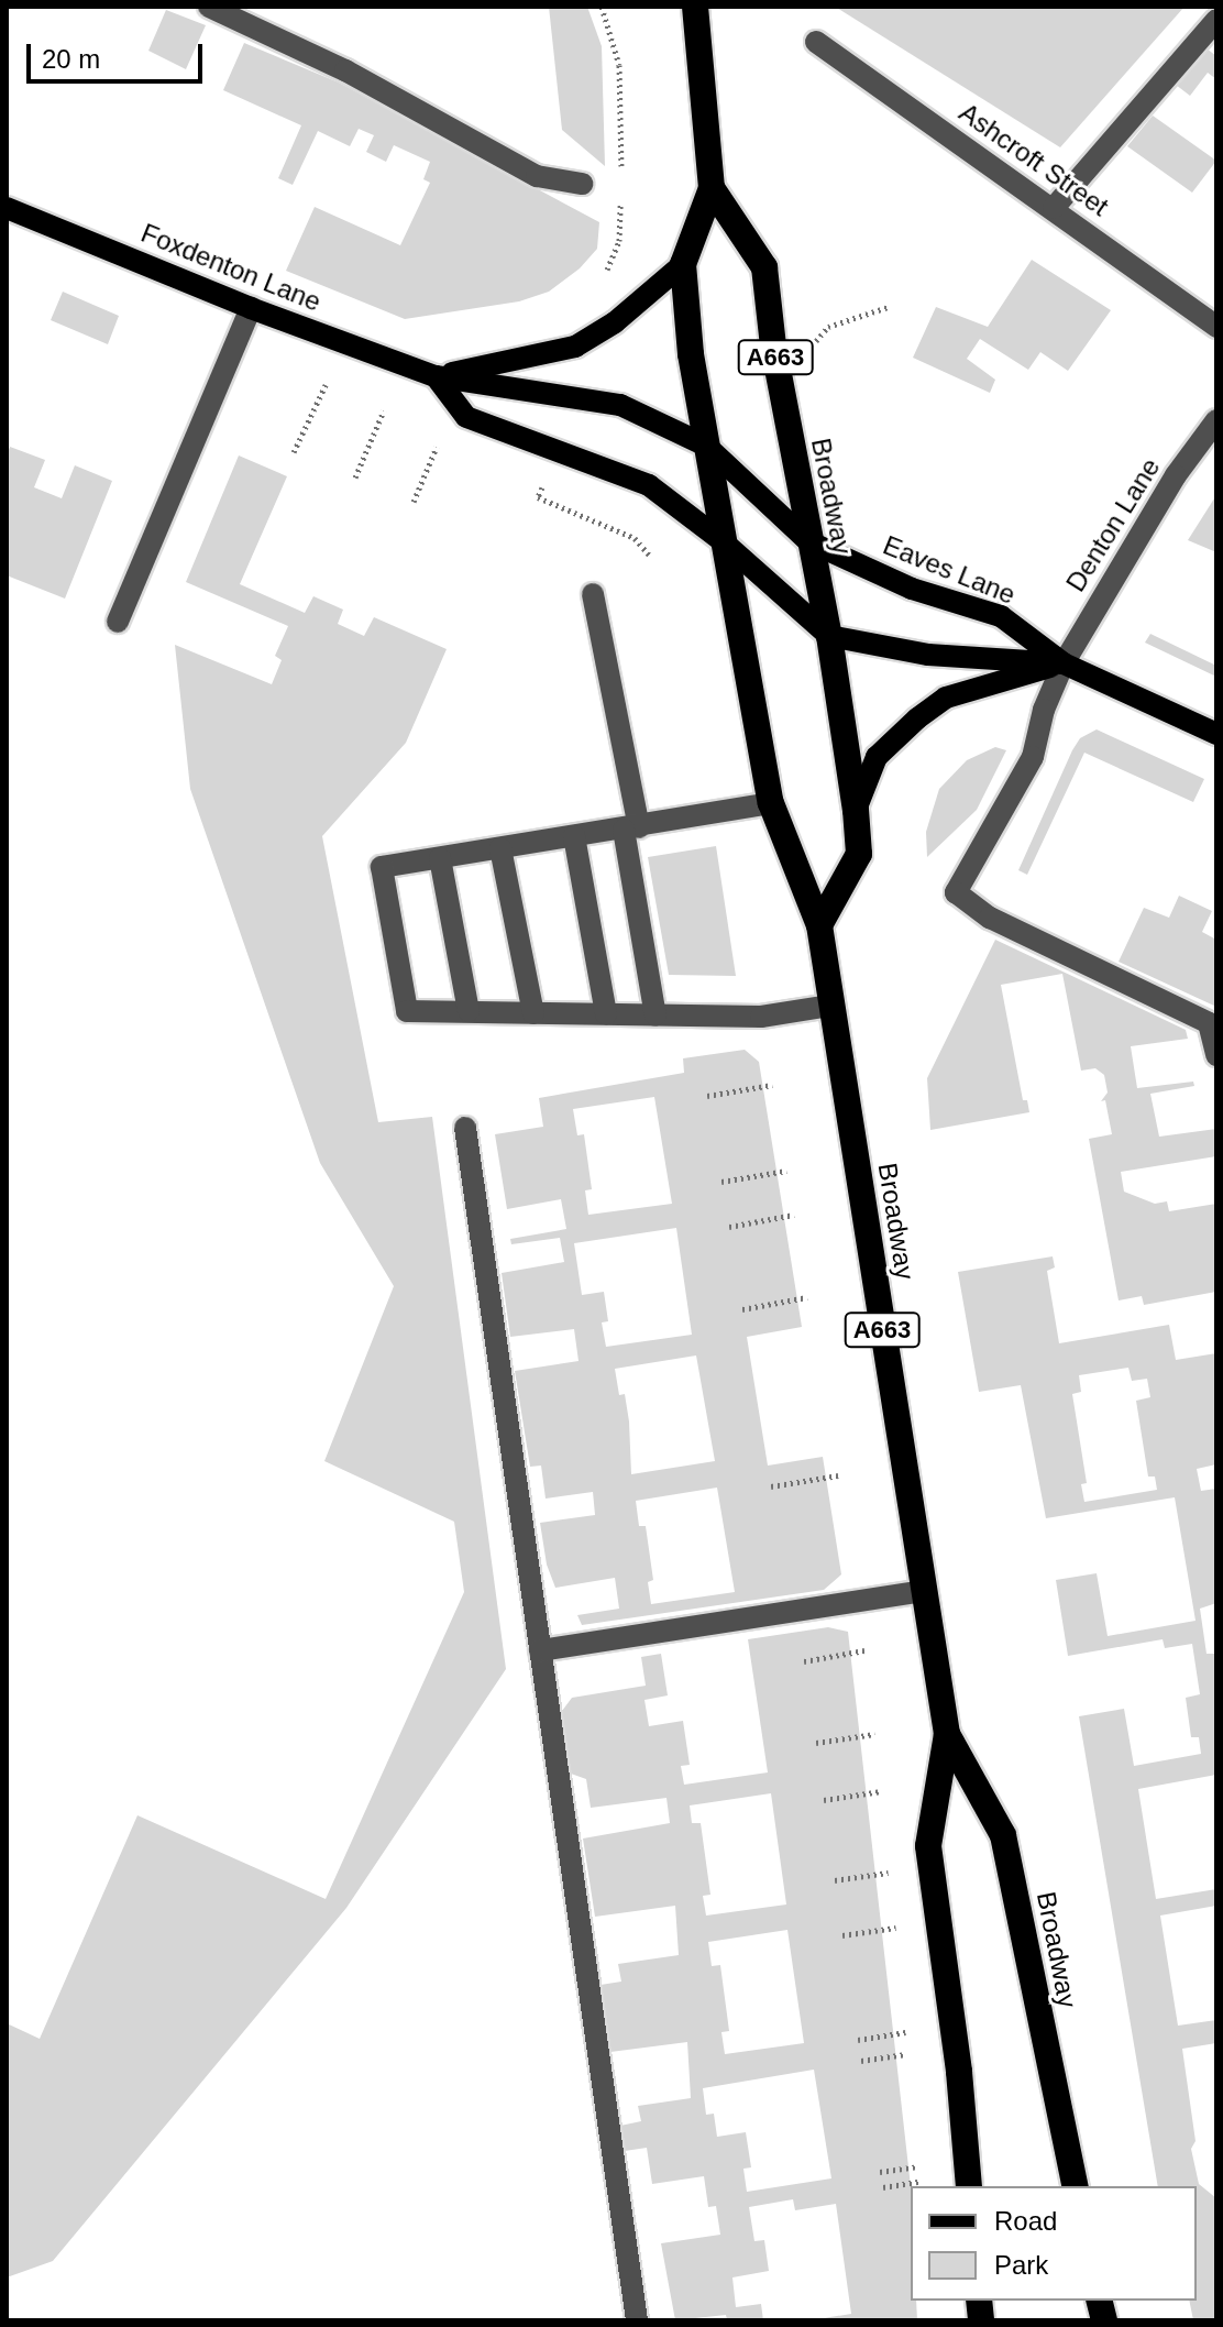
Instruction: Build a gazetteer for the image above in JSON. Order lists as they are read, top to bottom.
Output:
{
  "streets": {
    "highway": ["A663", "Broadway"],
    "main road": ["Foxdenton Lane", "Eaves Lane"],
    "street": ["Ashcroft Street", "Denton Lane"]
  },
  "crossings": [
    ["Foxdenton Lane", "Broadway"],
    ["Foxdenton Lane", "Eaves Lane"],
    ["Broadway", "Eaves Lane"],
    ["Denton Lane", "Eaves Lane"]
  ],
  "legend": ["Road", "Park"],
  "scale_bar": "20 m"
}
